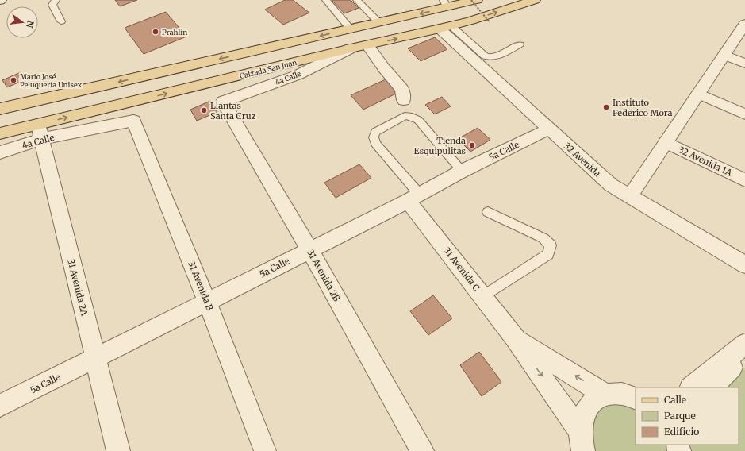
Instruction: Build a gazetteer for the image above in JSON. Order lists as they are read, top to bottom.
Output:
{
  "streets": {
    "main road": ["Calzada San Juan"],
    "street": [
      "4a Calle",
      "5a Calle",
      "32 Avenida",
      "32 Avenida 1A",
      "31 Avenida C",
      "31 Avenida 2B",
      "31 Avenida B",
      "31 Avenida 2A"
    ]
  },
  "crossings": [
    ["Calzada San Juan", "4a Calle"],
    ["Calzada San Juan", "32 Avenida"],
    ["Calzada San Juan", "31 Avenida 2A"],
    ["4a Calle", "31 Avenida 2B"],
    ["4a Calle", "31 Avenida B"],
    ["4a Calle", "31 Avenida 2A"],
    ["5a Calle", "32 Avenida"],
    ["5a Calle", "31 Avenida C"],
    ["5a Calle", "31 Avenida 2B"],
    ["5a Calle", "31 Avenida B"],
    ["5a Calle", "31 Avenida 2A"]
  ],
  "places": [
    "Prahlín",
    "Mario José Peluquería Unisex",
    "Instituto Federico Mora",
    "Llantas Santa Cruz",
    "Tienda Esquipulitas"
  ],
  "legend": ["Calle", "Parque", "Edificio"],
  "north": "right"
}
